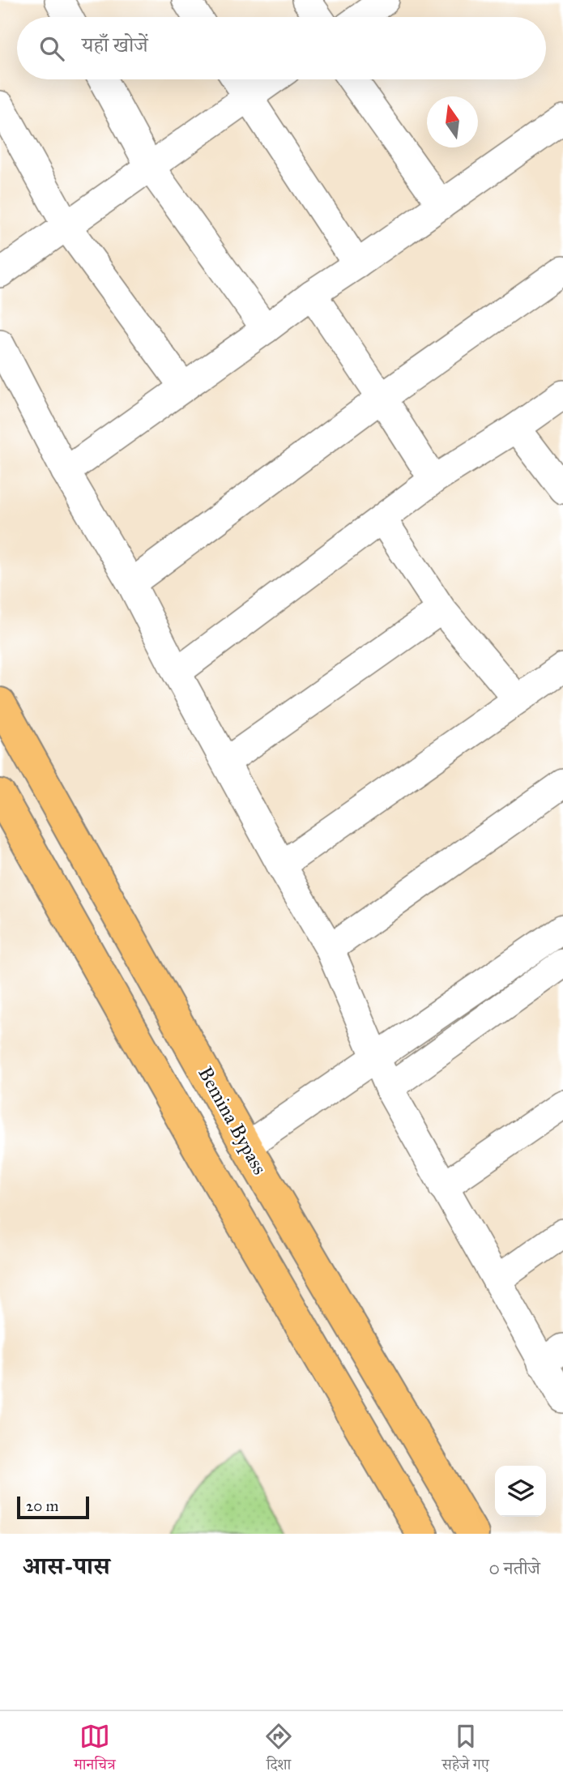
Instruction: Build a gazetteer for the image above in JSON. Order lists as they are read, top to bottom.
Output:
{
  "streets": {
    "highway": ["Bemina Bypass"]
  },
  "scale_bar": "20 m",
  "north": "top",
  "page": {
    "search": "यहाँ खोजें",
    "scale": "20 m",
    "heading": ["आस-पास", "0 नतीजे"],
    "nav": ["मानचित्र", "दिशा", "सहेजे गए"]
  }
}
